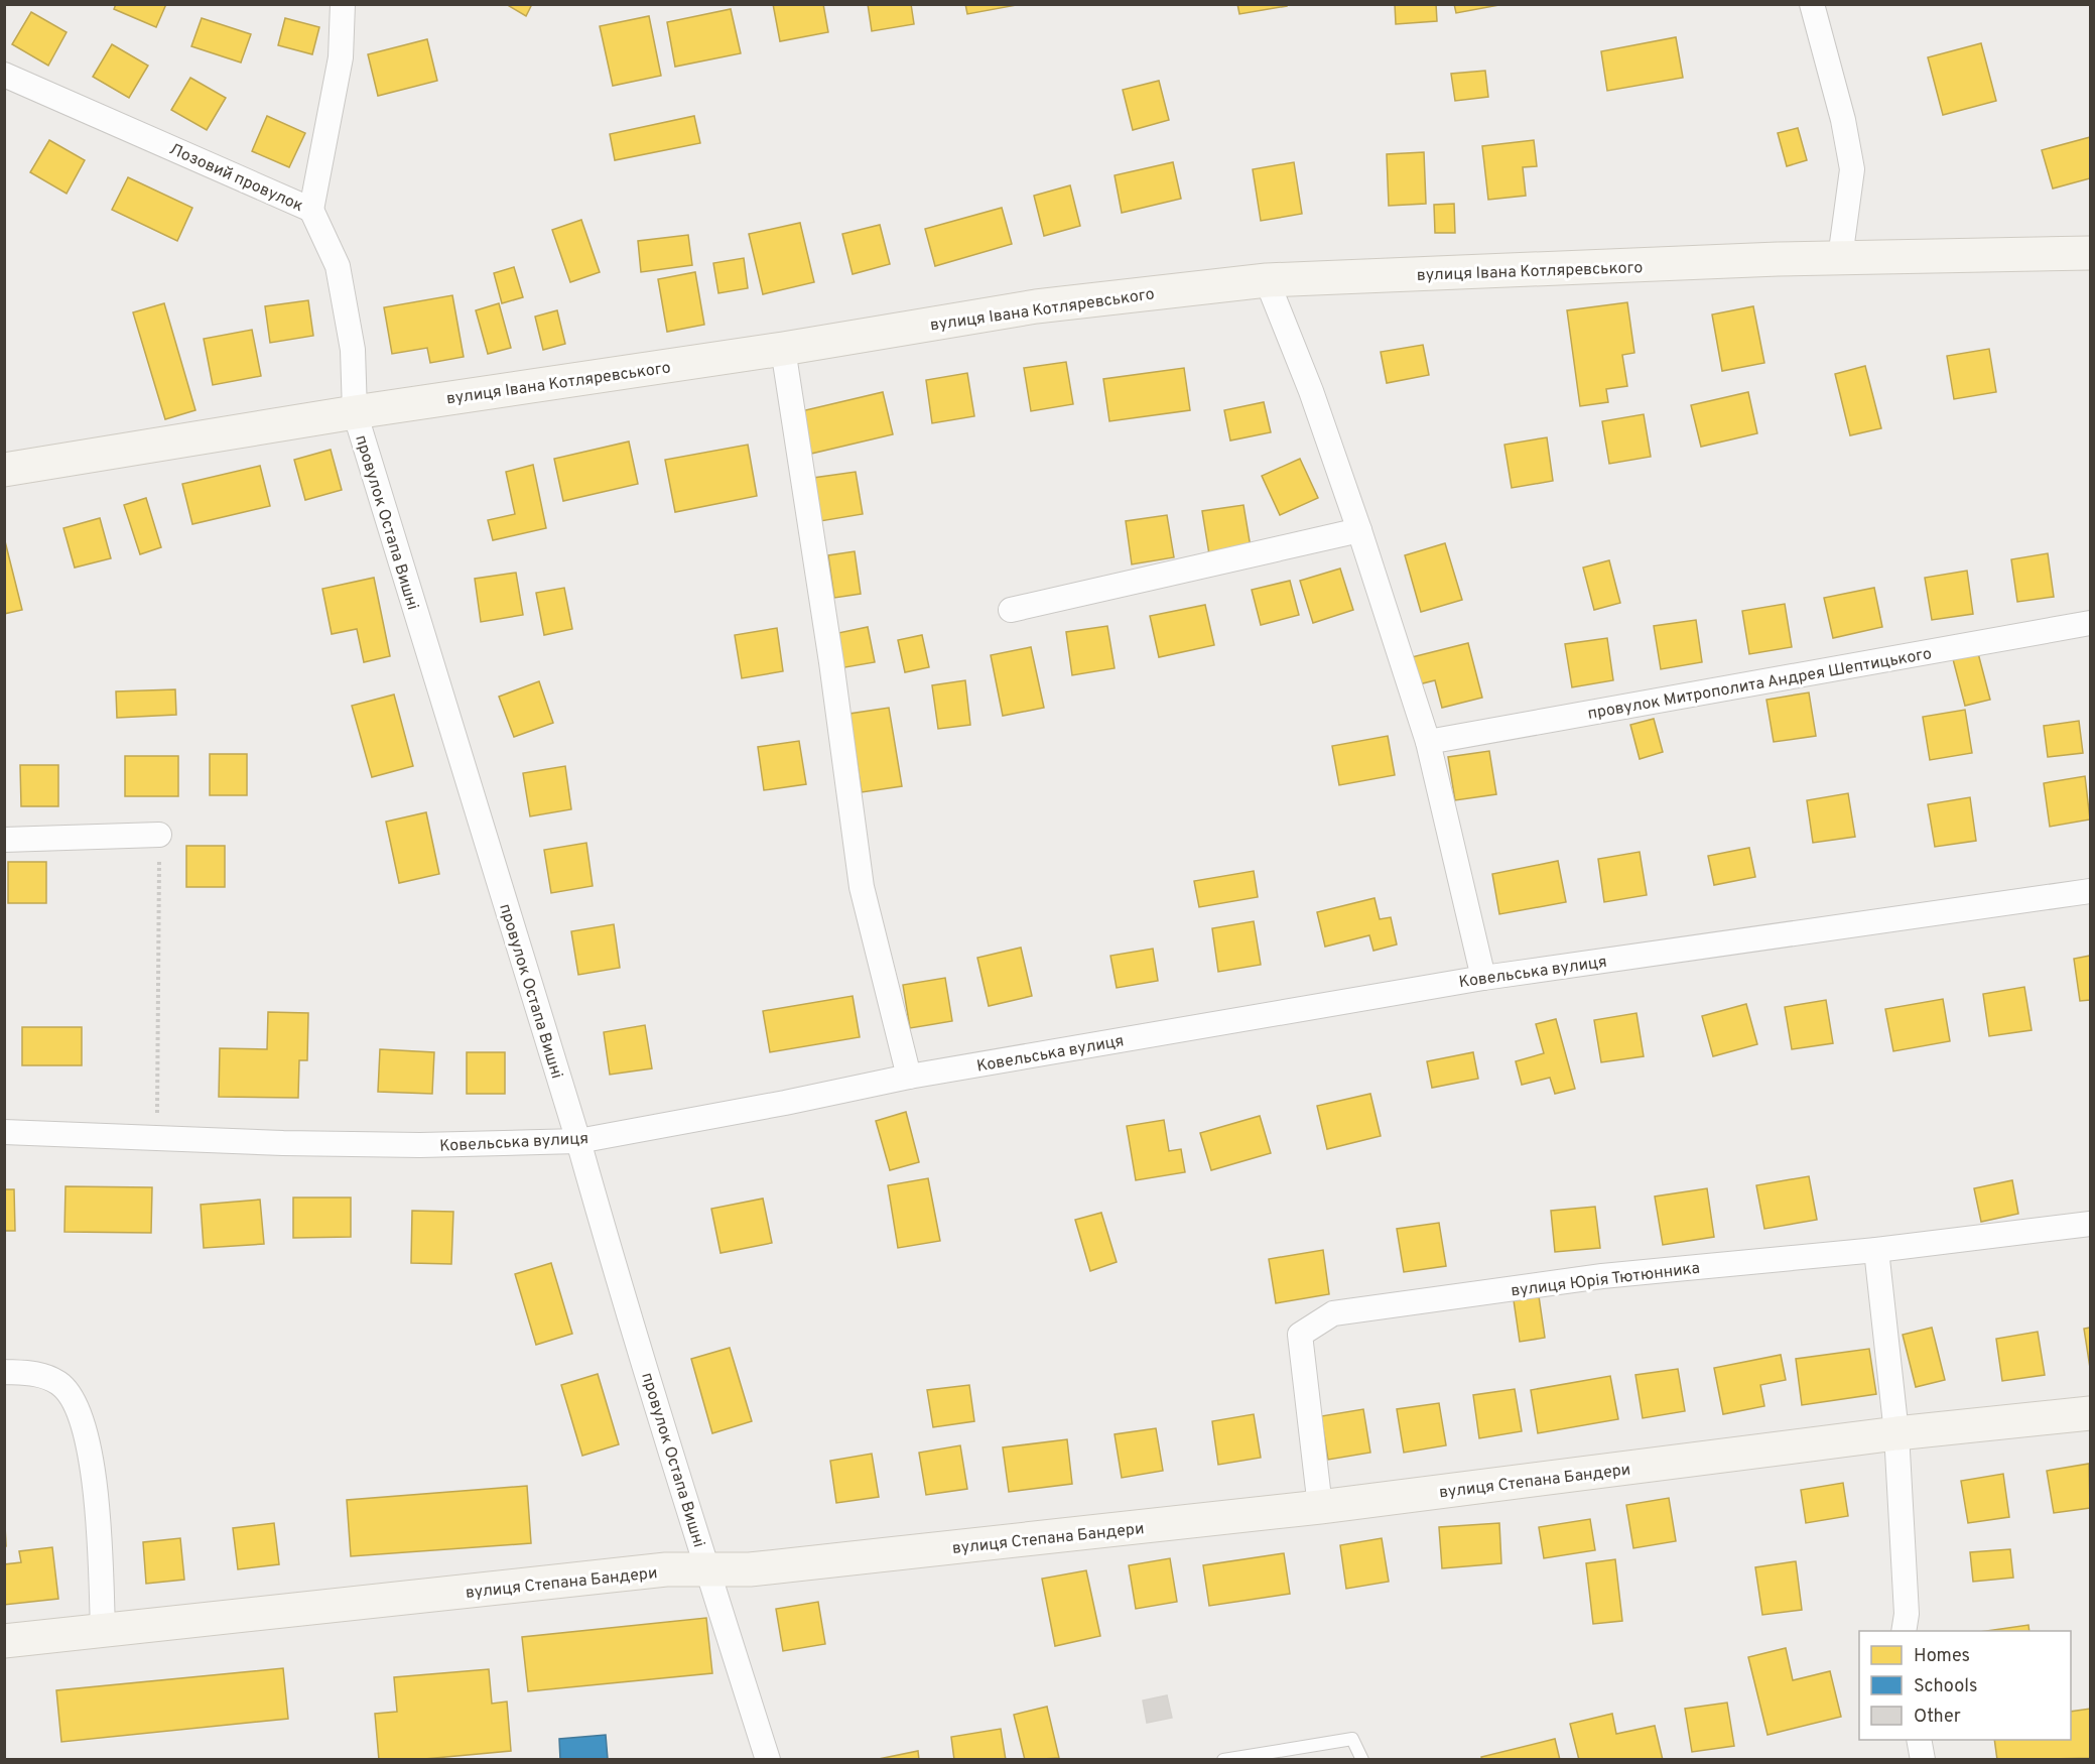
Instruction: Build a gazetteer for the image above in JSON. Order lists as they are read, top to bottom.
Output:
{
  "streets": {
    "street": [
      "Лозовий провулок",
      "вулиця Івана Котляревського",
      "провулок Остапа Вишні",
      "провулок Митрополита Андрея Шептицького",
      "Ковельська вулиця",
      "вулиця Юрія Тютюнника",
      "вулиця Степана Бандери"
    ]
  },
  "crossings": [
    ["Лозовий провулок", "провулок Остапа Вишні"],
    ["вулиця Івана Котляревського", "провулок Остапа Вишні"],
    ["провулок Остапа Вишні", "Ковельська вулиця"],
    ["провулок Остапа Вишні", "вулиця Степана Бандери"],
    ["вулиця Юрія Тютюнника", "вулиця Степана Бандери"]
  ],
  "legend": ["Homes", "Schools", "Other"]
}
